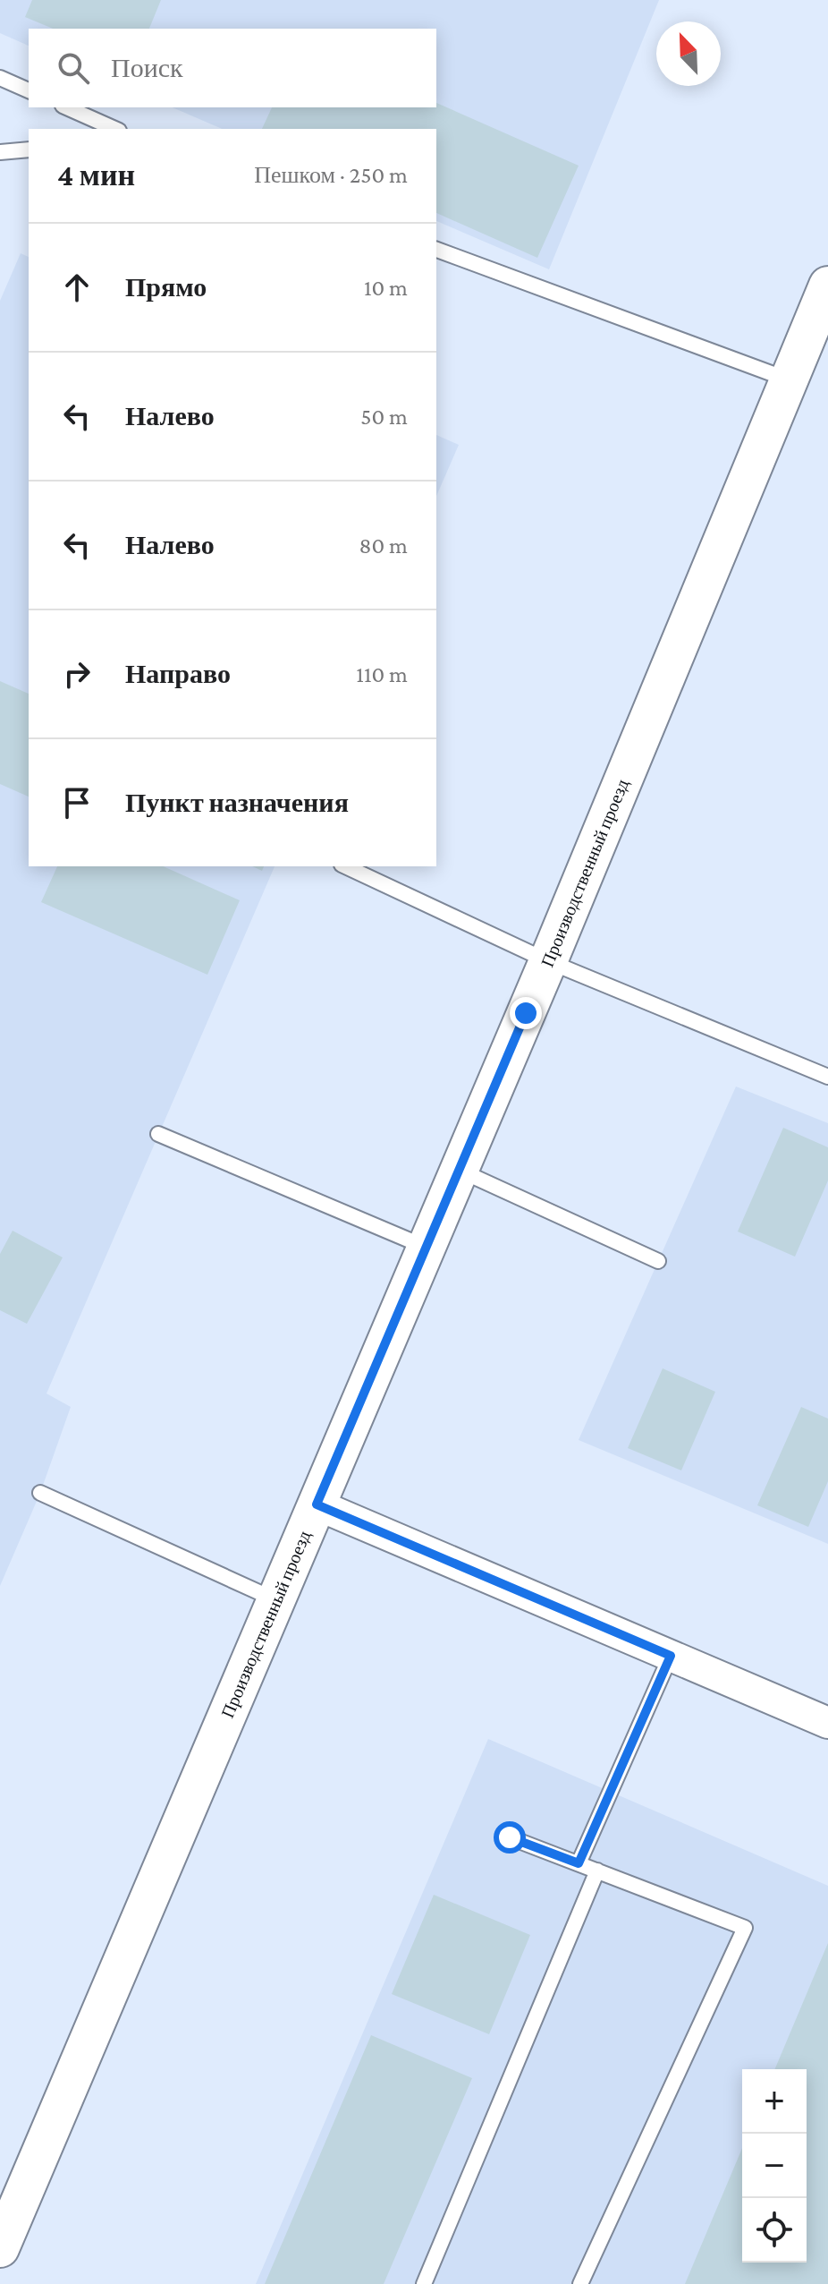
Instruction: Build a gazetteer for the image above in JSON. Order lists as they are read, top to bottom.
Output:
{
  "streets": {
    "street": ["Производственный проезд"]
  },
  "north": "top left",
  "page": {
    "search": "Поиск",
    "heading": ["4 мин", "Пешком · 250 m"],
    "list": [
      ["Прямо", "10 m"],
      ["Налево", "50 m"],
      ["Налево", "80 m"],
      ["Направо", "110 m"],
      "Пункт назначения"
    ],
    "map_buttons": ["+", "−"]
  }
}
